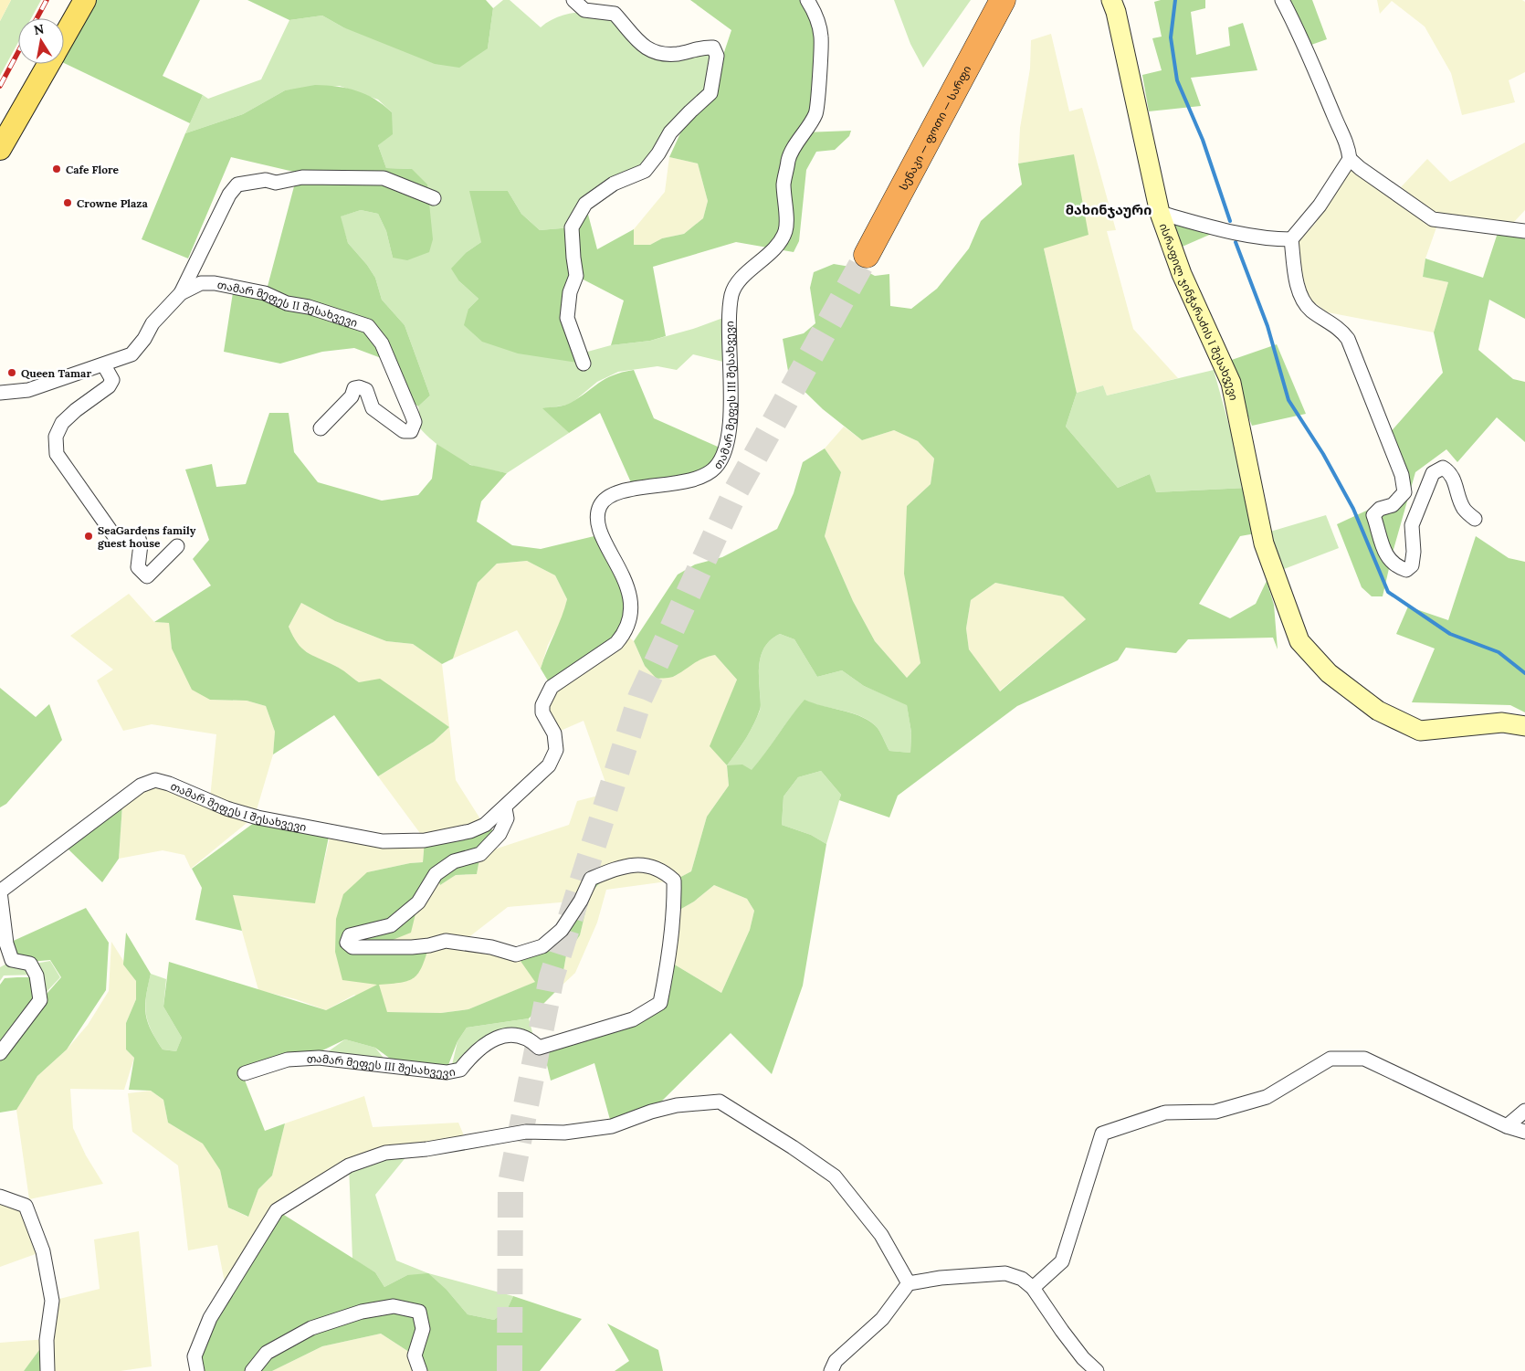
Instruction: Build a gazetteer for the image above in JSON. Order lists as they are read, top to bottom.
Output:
{
  "streets": {
    "highway": ["სენაკი — ფოთი — სარფი"],
    "street": [
      "თამარ მეფეს II შესახვევი",
      "ისრაფილ ჯინჭარაძის I შესახვევი",
      "თამარ მეფეს III შესახვევი",
      "თამარ მეფეს I შესახვევი"
    ]
  },
  "crossings": [
    ["თამარ მეფეს III შესახვევი", "თამარ მეფეს I შესახვევი"]
  ],
  "districts": ["მახინჯაური"],
  "places": [
    "Cafe Flore",
    "Crowne Plaza",
    "Queen Tamar",
    "SeaGardens family guest house"
  ],
  "north": "top"
}
